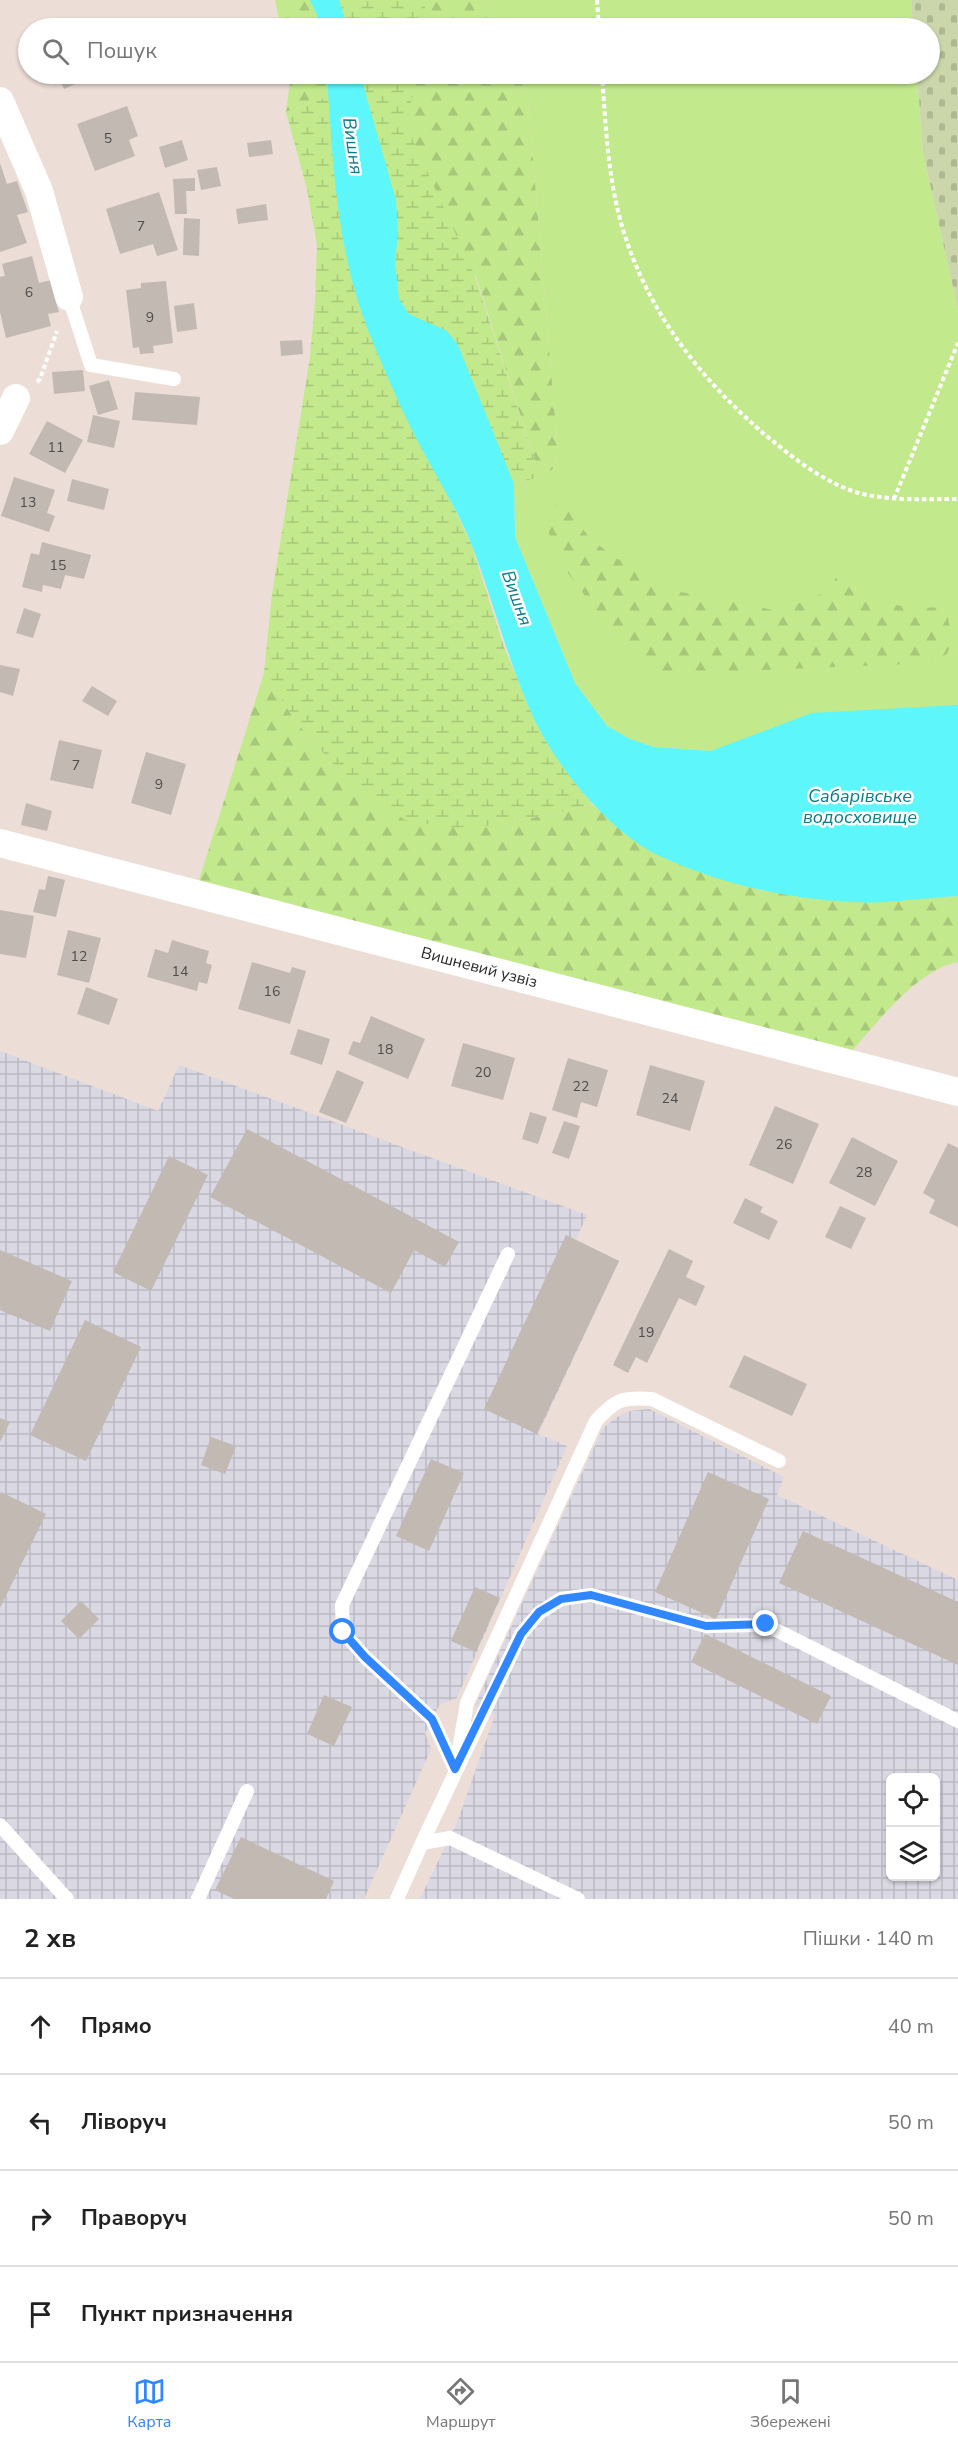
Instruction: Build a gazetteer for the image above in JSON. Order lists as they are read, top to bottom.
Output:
{
  "streets": {
    "street": ["Вишневий узвіз"]
  },
  "water": ["Вишня", "Сабарівське водосховище"],
  "house_numbers": [
    "5",
    "7",
    "6",
    "9",
    "11",
    "13",
    "15",
    "7",
    "9",
    "12",
    "14",
    "16",
    "18",
    "20",
    "22",
    "24",
    "26",
    "28",
    "19"
  ],
  "page": {
    "search": "Пошук",
    "heading": ["2 хв", "Пішки · 140 m"],
    "list": [
      ["Прямо", "40 m"],
      ["Ліворуч", "50 m"],
      ["Праворуч", "50 m"],
      "Пункт призначення"
    ],
    "nav": ["Карта", "Маршрут", "Збережені"]
  }
}
